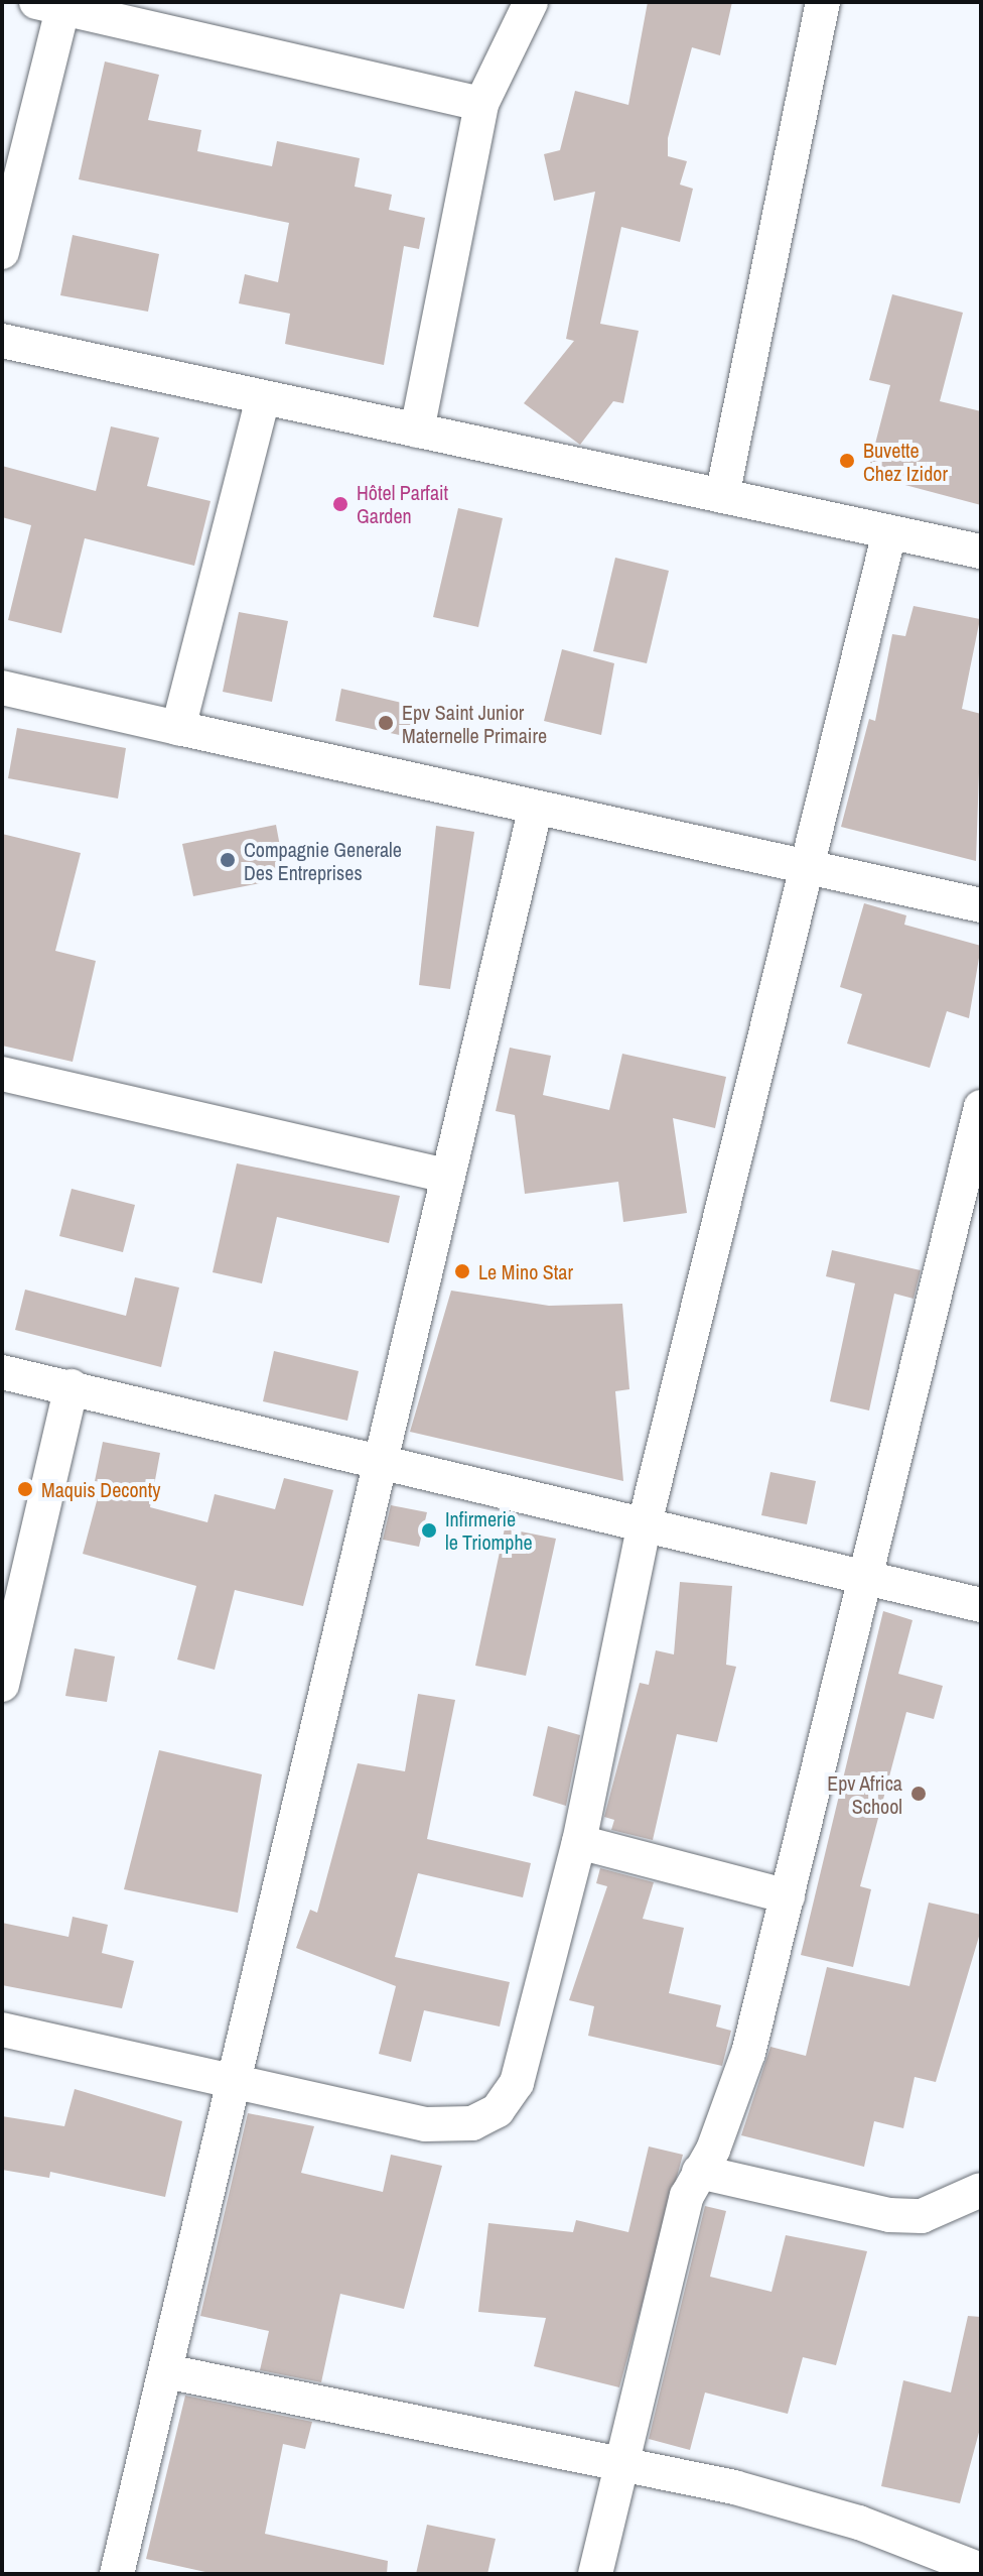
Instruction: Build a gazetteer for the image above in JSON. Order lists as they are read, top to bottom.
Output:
{
  "places": [
    "Buvette Chez Izidor",
    "Hôtel Parfait Garden",
    "Epv Saint Junior Maternelle Primaire",
    "Compagnie Generale Des Entreprises",
    "Le Mino Star",
    "Maquis Deconty",
    "Infirmerie le Triomphe",
    "Epv Africa School"
  ]
}
